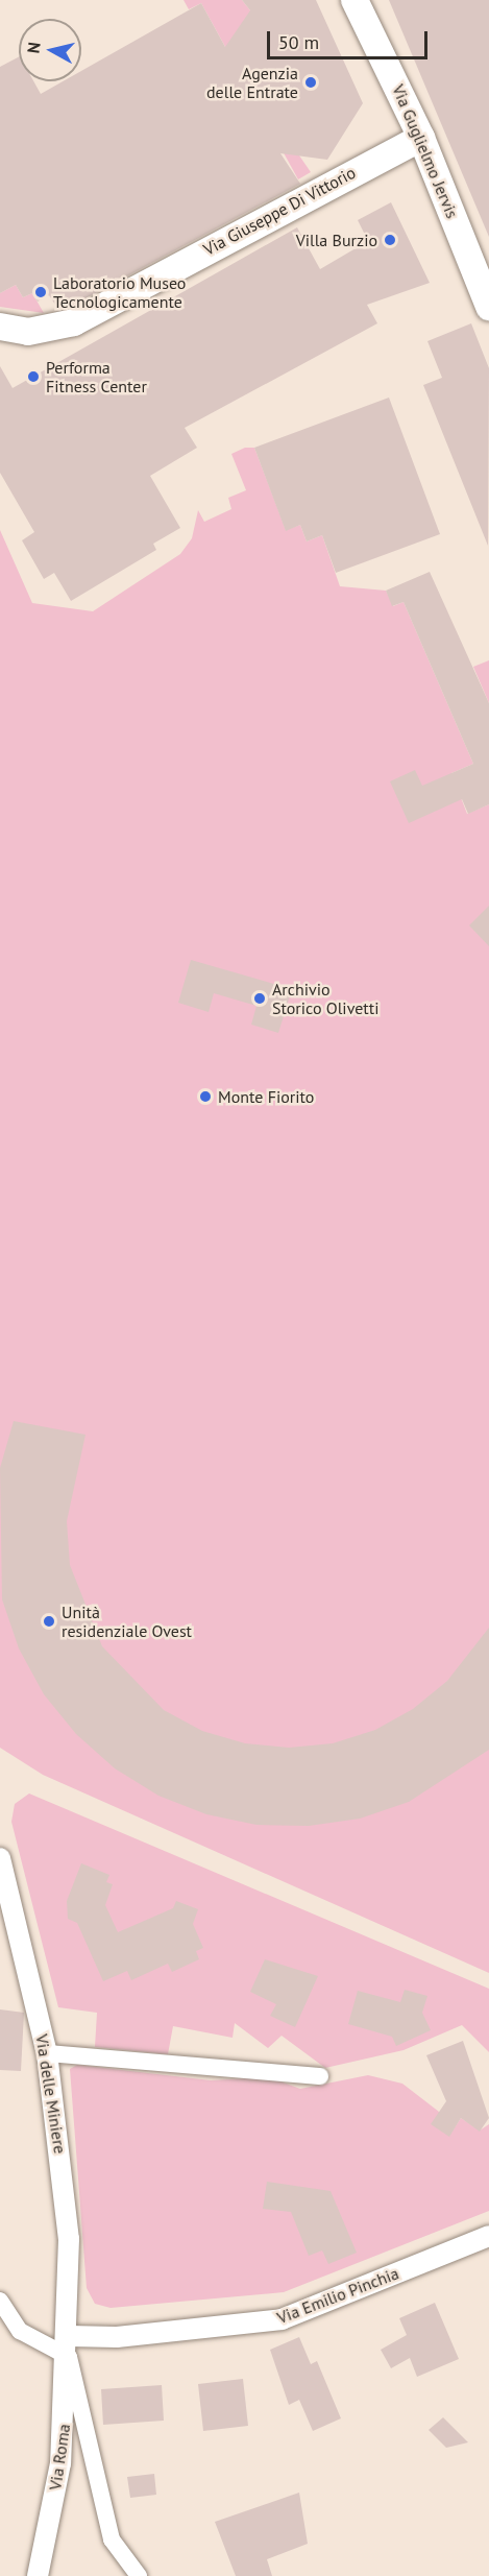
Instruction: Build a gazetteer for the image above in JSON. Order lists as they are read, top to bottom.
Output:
{
  "streets": {
    "main road": ["Via Guglielmo Jervis", "Via Giuseppe Di Vittorio"],
    "street": ["Via delle Miniere", "Via Emilio Pinchia", "Via Roma"]
  },
  "crossings": [
    ["Via Guglielmo Jervis", "Via Giuseppe Di Vittorio"],
    ["Via delle Miniere", "Via Emilio Pinchia"],
    ["Via delle Miniere", "Via Roma"],
    ["Via Emilio Pinchia", "Via Roma"]
  ],
  "places": [
    "Agenzia delle Entrate",
    "Villa Burzio",
    "Laboratorio Museo Tecnologicamente",
    "Performa Fitness Center",
    "Archivio Storico Olivetti",
    "Monte Fiorito",
    "Unità residenziale Ovest"
  ],
  "scale_bar": "50 m",
  "north": "left"
}
